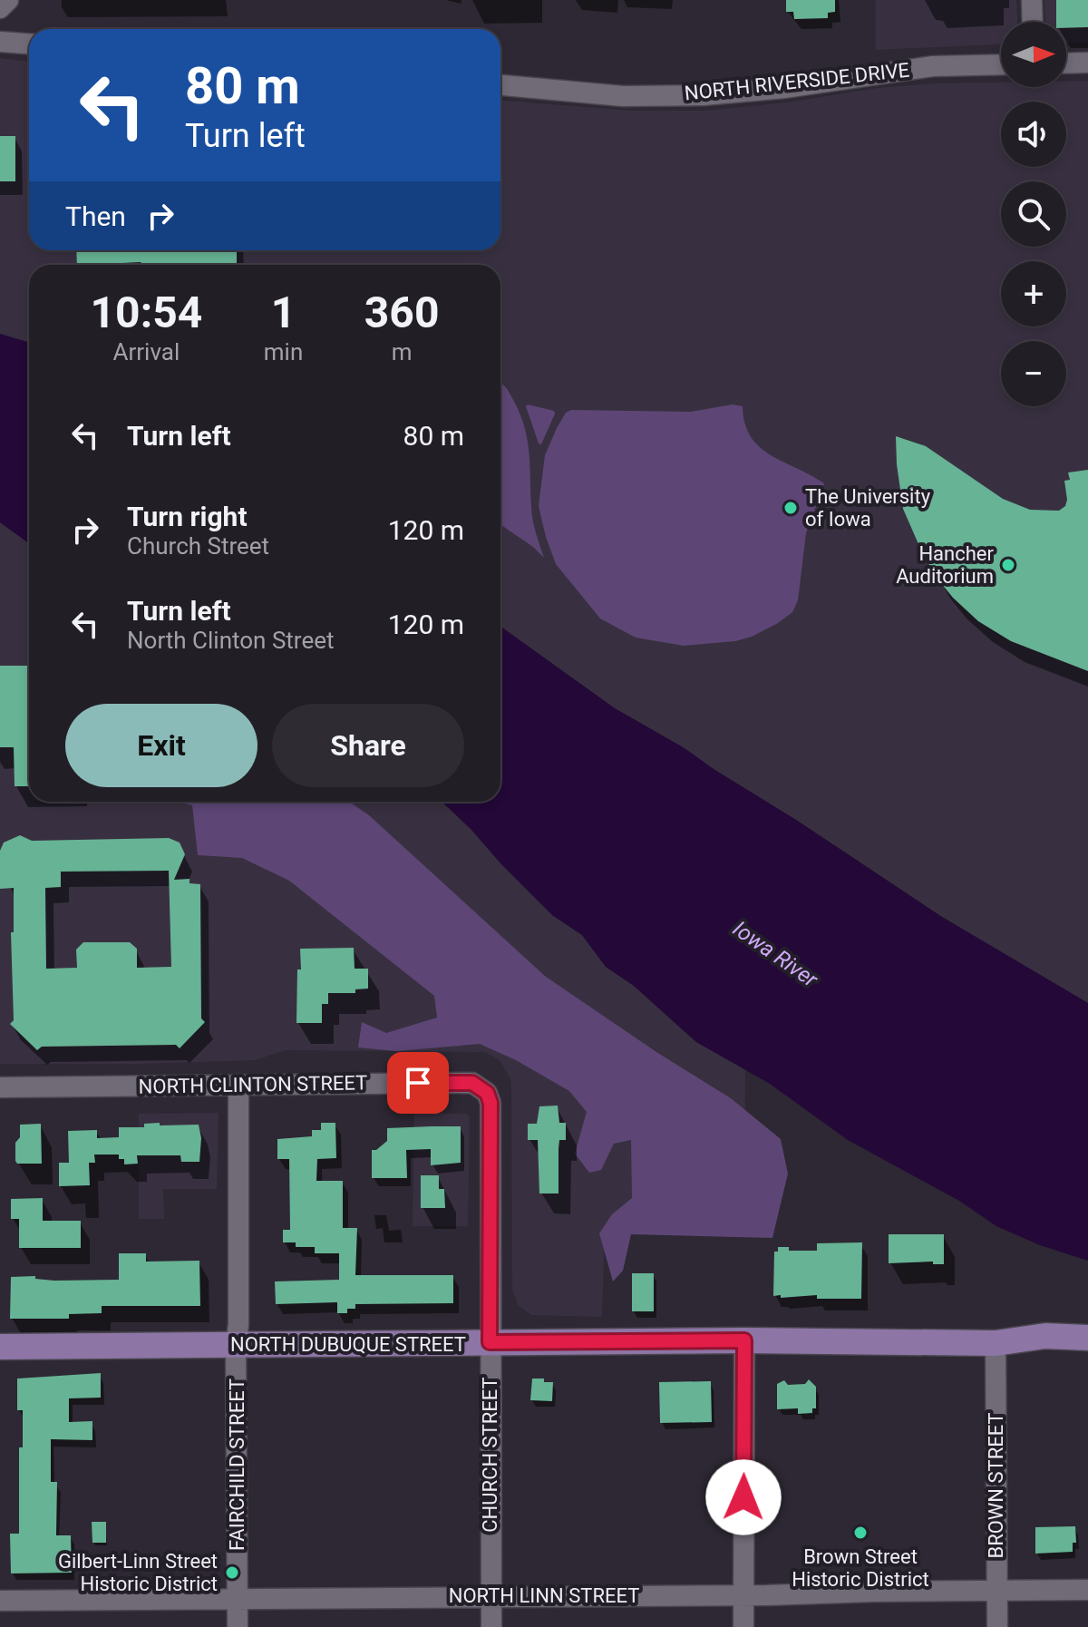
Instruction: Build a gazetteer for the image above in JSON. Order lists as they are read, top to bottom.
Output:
{
  "streets": {
    "main road": ["NORTH DUBUQUE STREET"],
    "street": [
      "NORTH RIVERSIDE DRIVE",
      "NORTH CLINTON STREET",
      "CHURCH STREET",
      "FAIRCHILD STREET",
      "BROWN STREET",
      "NORTH LINN STREET"
    ]
  },
  "crossings": [
    ["NORTH CLINTON STREET", "CHURCH STREET"],
    ["NORTH CLINTON STREET", "FAIRCHILD STREET"],
    ["NORTH DUBUQUE STREET", "CHURCH STREET"],
    ["NORTH DUBUQUE STREET", "FAIRCHILD STREET"],
    ["NORTH DUBUQUE STREET", "BROWN STREET"],
    ["CHURCH STREET", "NORTH LINN STREET"],
    ["FAIRCHILD STREET", "NORTH LINN STREET"],
    ["BROWN STREET", "NORTH LINN STREET"]
  ],
  "water": ["Iowa River"],
  "places": [
    "The University of Iowa",
    "Hancher Auditorium",
    "Brown Street Historic District",
    "Gilbert-Linn Street Historic District"
  ],
  "north": "right",
  "page": {
    "map_buttons": ["+", "−"],
    "turn": ["80 m", "Turn left"],
    "then": "Then",
    "eta": [
      "10:54",
      "Arrival",
      "1",
      "min",
      "360",
      "m"
    ],
    "list": [
      {
        "name": "Turn left",
        "value": "80 m"
      },
      {
        "name": "Turn right",
        "note": "Church Street",
        "value": "120 m"
      },
      {
        "name": "Turn left",
        "note": "North Clinton Street",
        "value": "120 m"
      }
    ],
    "buttons": ["Exit", "Share"]
  }
}
